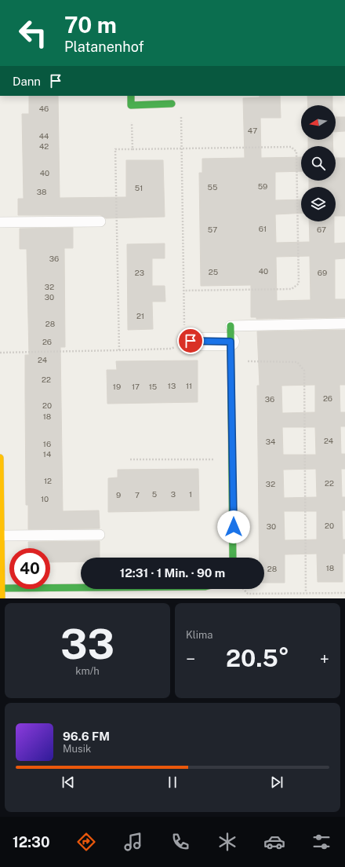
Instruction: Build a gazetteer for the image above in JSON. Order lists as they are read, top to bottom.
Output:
{
  "house_numbers": [
    "46",
    "47",
    "44",
    "42",
    "40",
    "59",
    "55",
    "51",
    "38",
    "61",
    "57",
    "67",
    "36",
    "40",
    "25",
    "23",
    "69",
    "32",
    "30",
    "21",
    "28",
    "26",
    "24",
    "22",
    "13",
    "11",
    "19",
    "17",
    "15",
    "26",
    "36",
    "20",
    "18",
    "24",
    "34",
    "16",
    "14",
    "12",
    "22",
    "32",
    "5",
    "3",
    "1",
    "9",
    "7",
    "10",
    "20",
    "30",
    "18",
    "28"
  ],
  "north": "left",
  "page": {
    "turn": ["70 m", "Platanenhof"],
    "then": "Dann",
    "limit": "40",
    "trip": "12:31 · 1 Min. · 90 m",
    "tile": [
      ["33", "km/h"],
      "Klima"
    ],
    "heat": ["−", "20.5°", "+"],
    "song": ["96.6 FM", "Musik"],
    "tabs": "12:30"
  }
}
